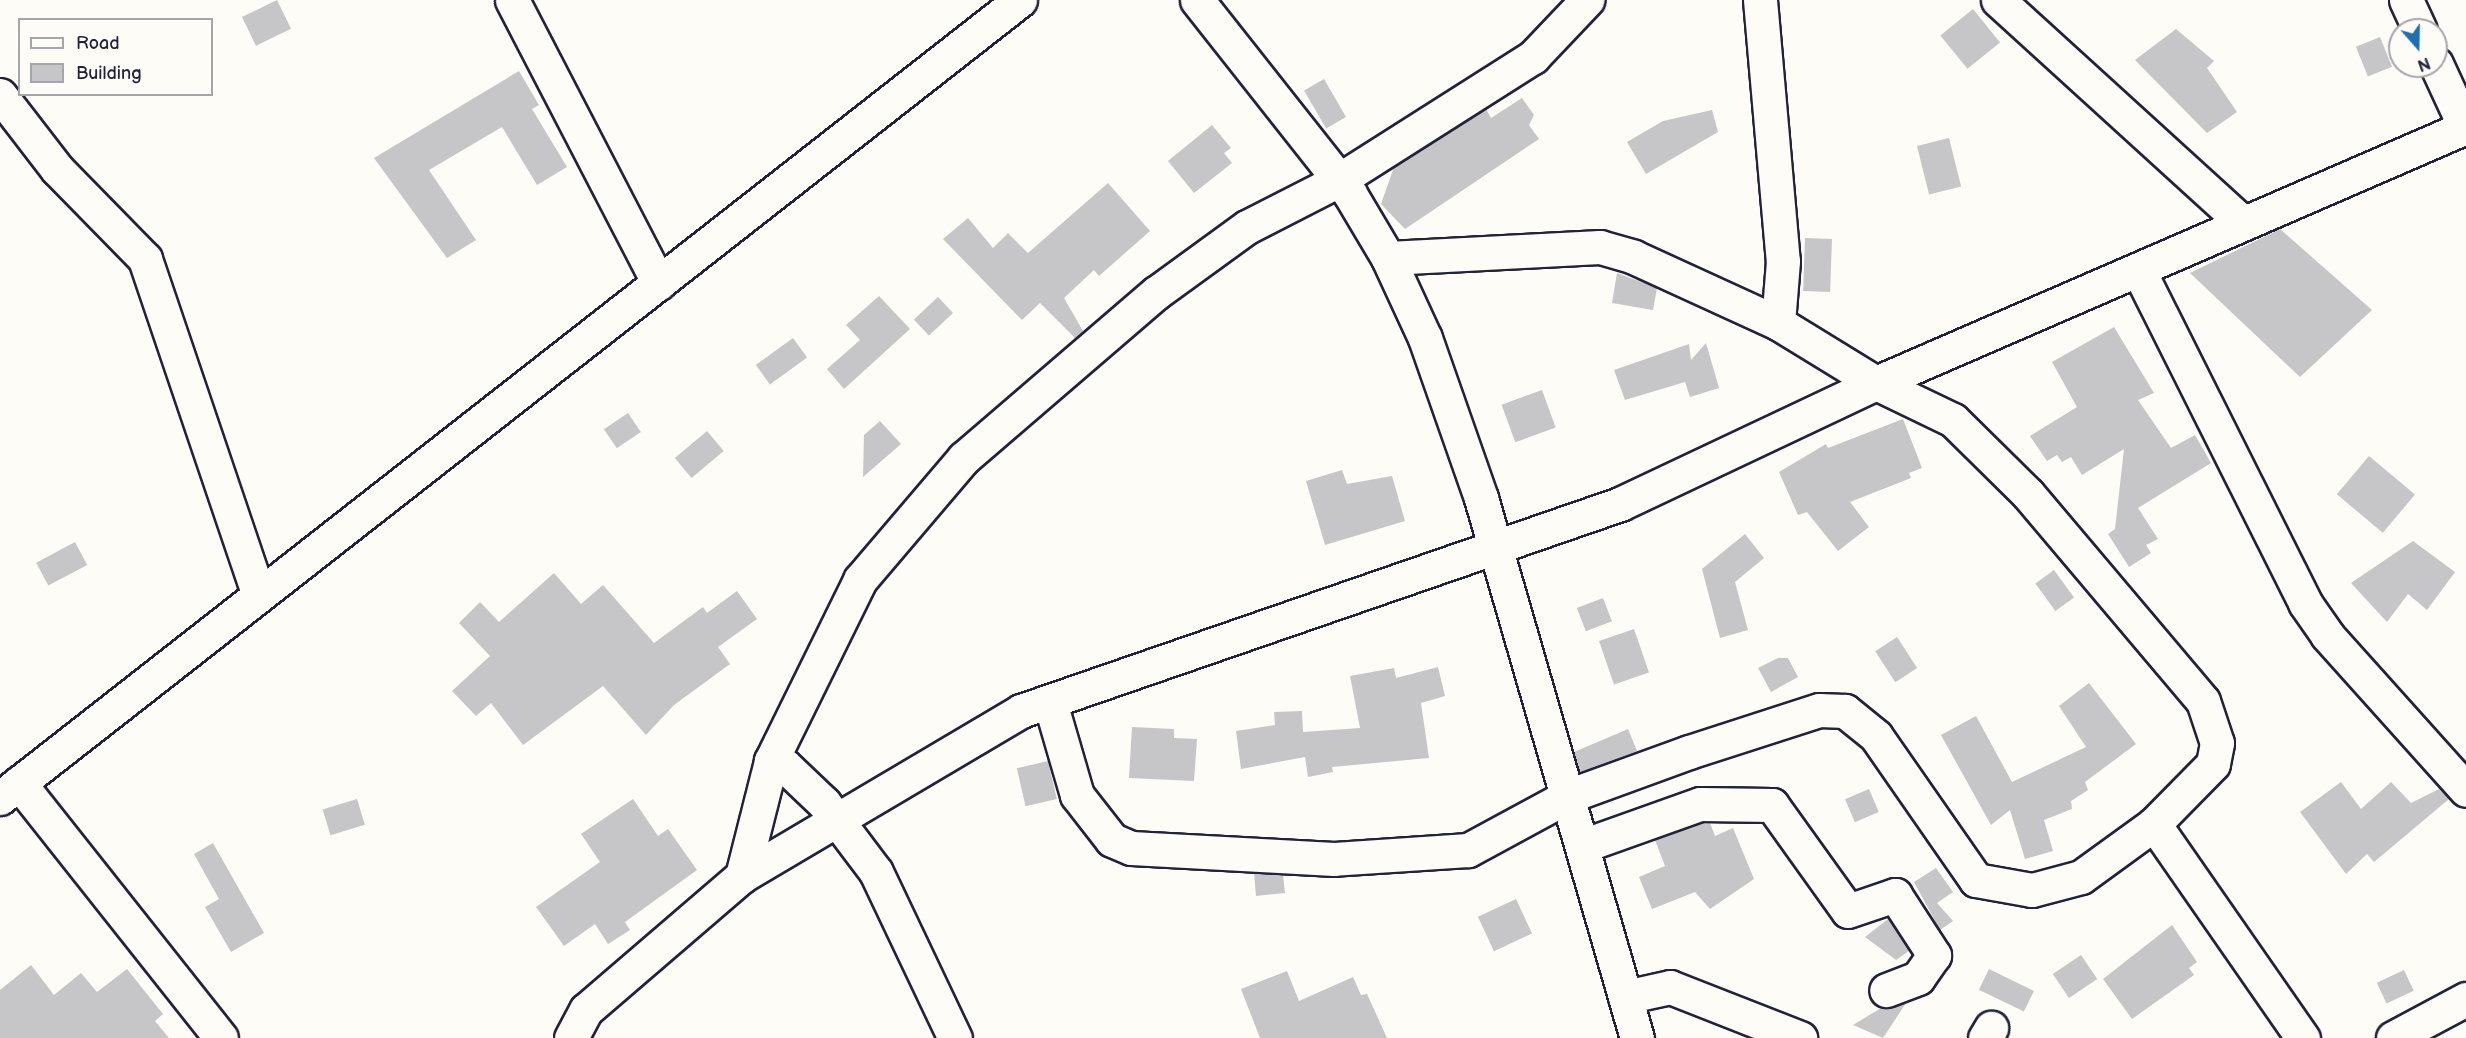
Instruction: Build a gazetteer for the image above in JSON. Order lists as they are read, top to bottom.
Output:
{
  "legend": ["Road", "Building"],
  "north": "bottom"
}
